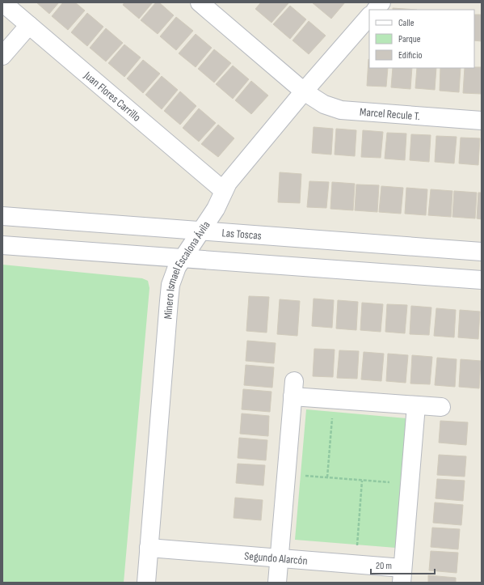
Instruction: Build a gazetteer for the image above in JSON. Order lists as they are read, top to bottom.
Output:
{
  "streets": {
    "street": [
      "Juan Flores Carrillo",
      "Marcel Recule T.",
      "Las Toscas",
      "Minero Ismael Escalona Ávila",
      "Segundo Alarcón"
    ]
  },
  "crossings": [
    ["Juan Flores Carrillo", "Minero Ismael Escalona Ávila"],
    ["Marcel Recule T.", "Minero Ismael Escalona Ávila"],
    ["Las Toscas", "Minero Ismael Escalona Ávila"],
    ["Minero Ismael Escalona Ávila", "Segundo Alarcón"]
  ],
  "legend": ["Calle", "Parque", "Edificio"],
  "scale_bar": "20 m"
}
